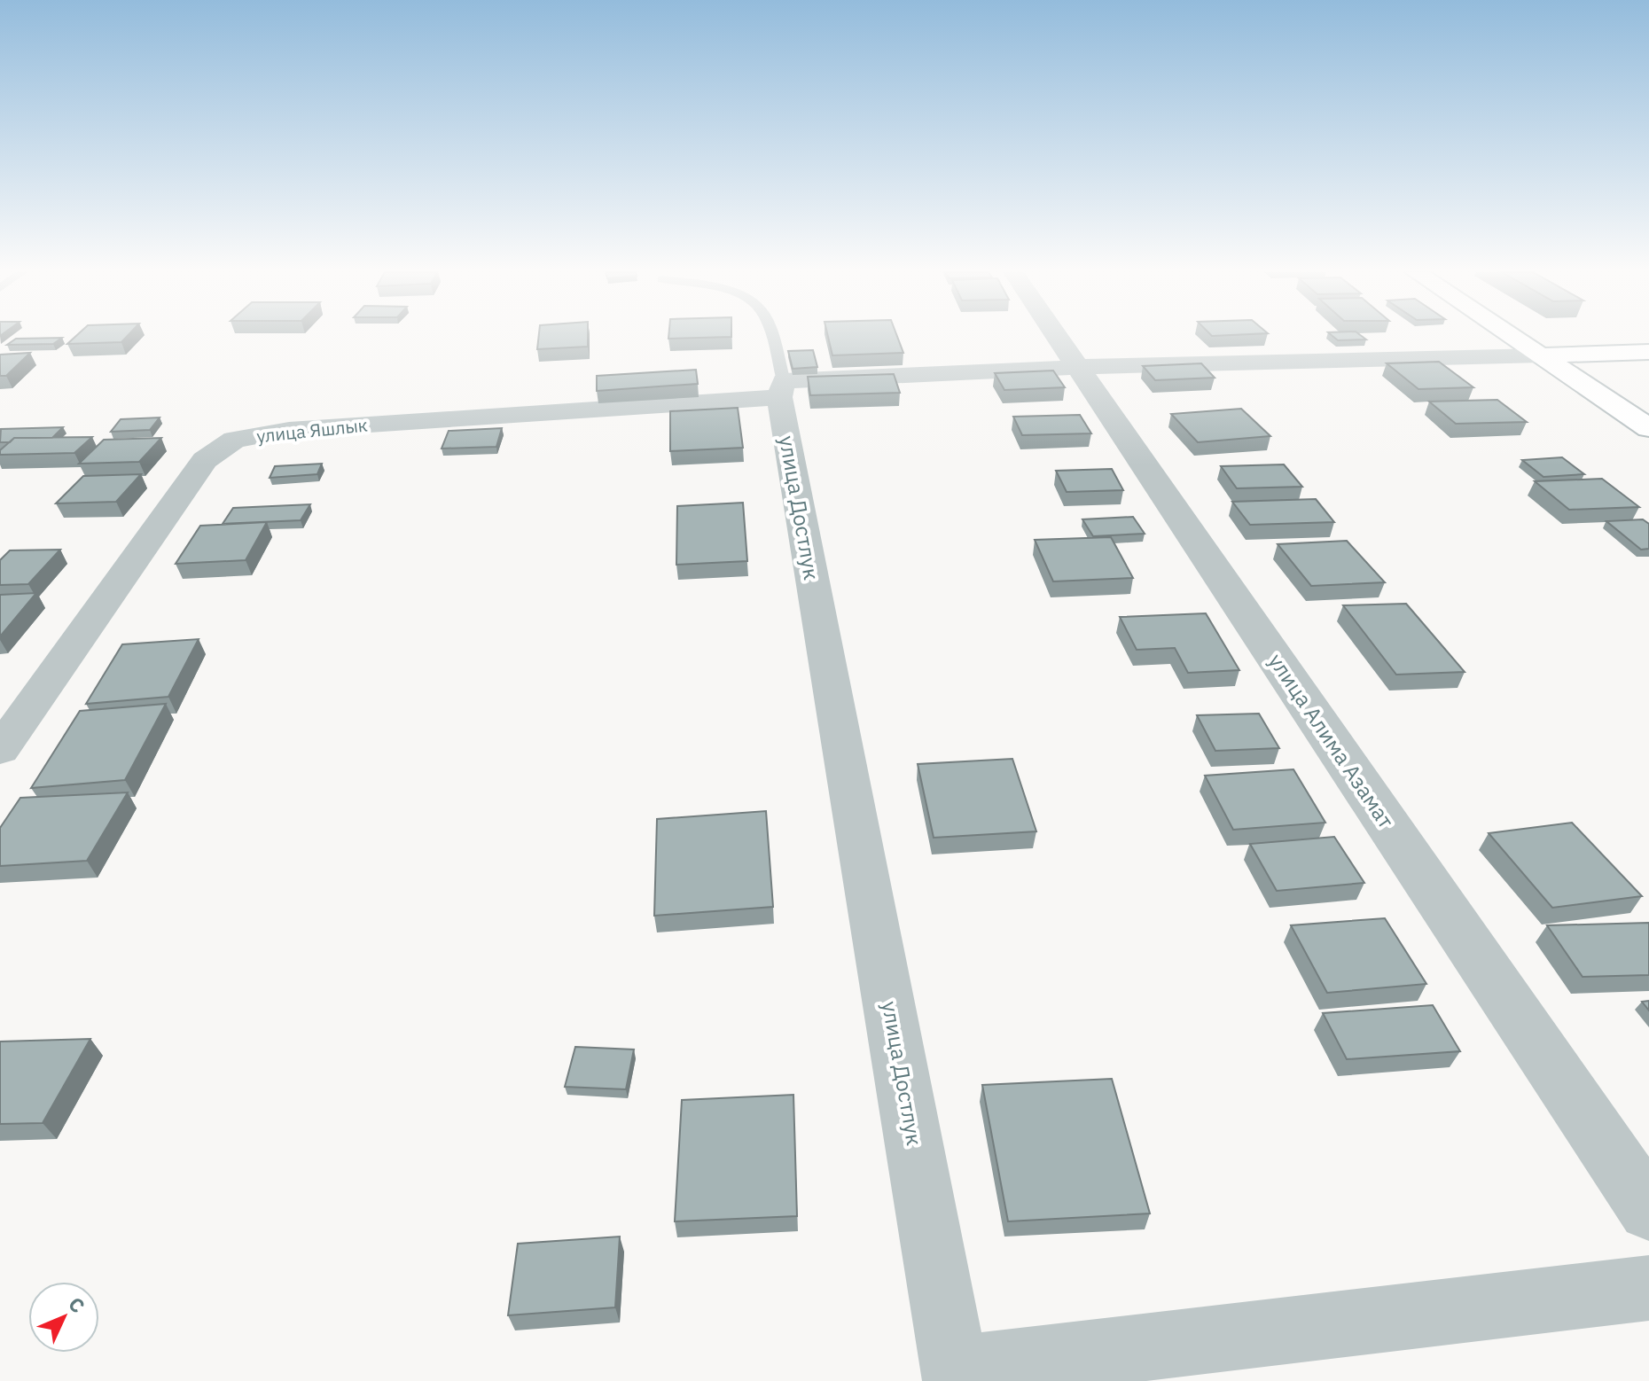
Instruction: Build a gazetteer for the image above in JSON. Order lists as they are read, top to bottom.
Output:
{
  "streets": {
    "street": ["улица Яшлык", "улица Достлук", "улица Алима Азамат"]
  },
  "crossings": [
    ["улица Яшлык", "улица Достлук"]
  ],
  "north": "top right"
}
